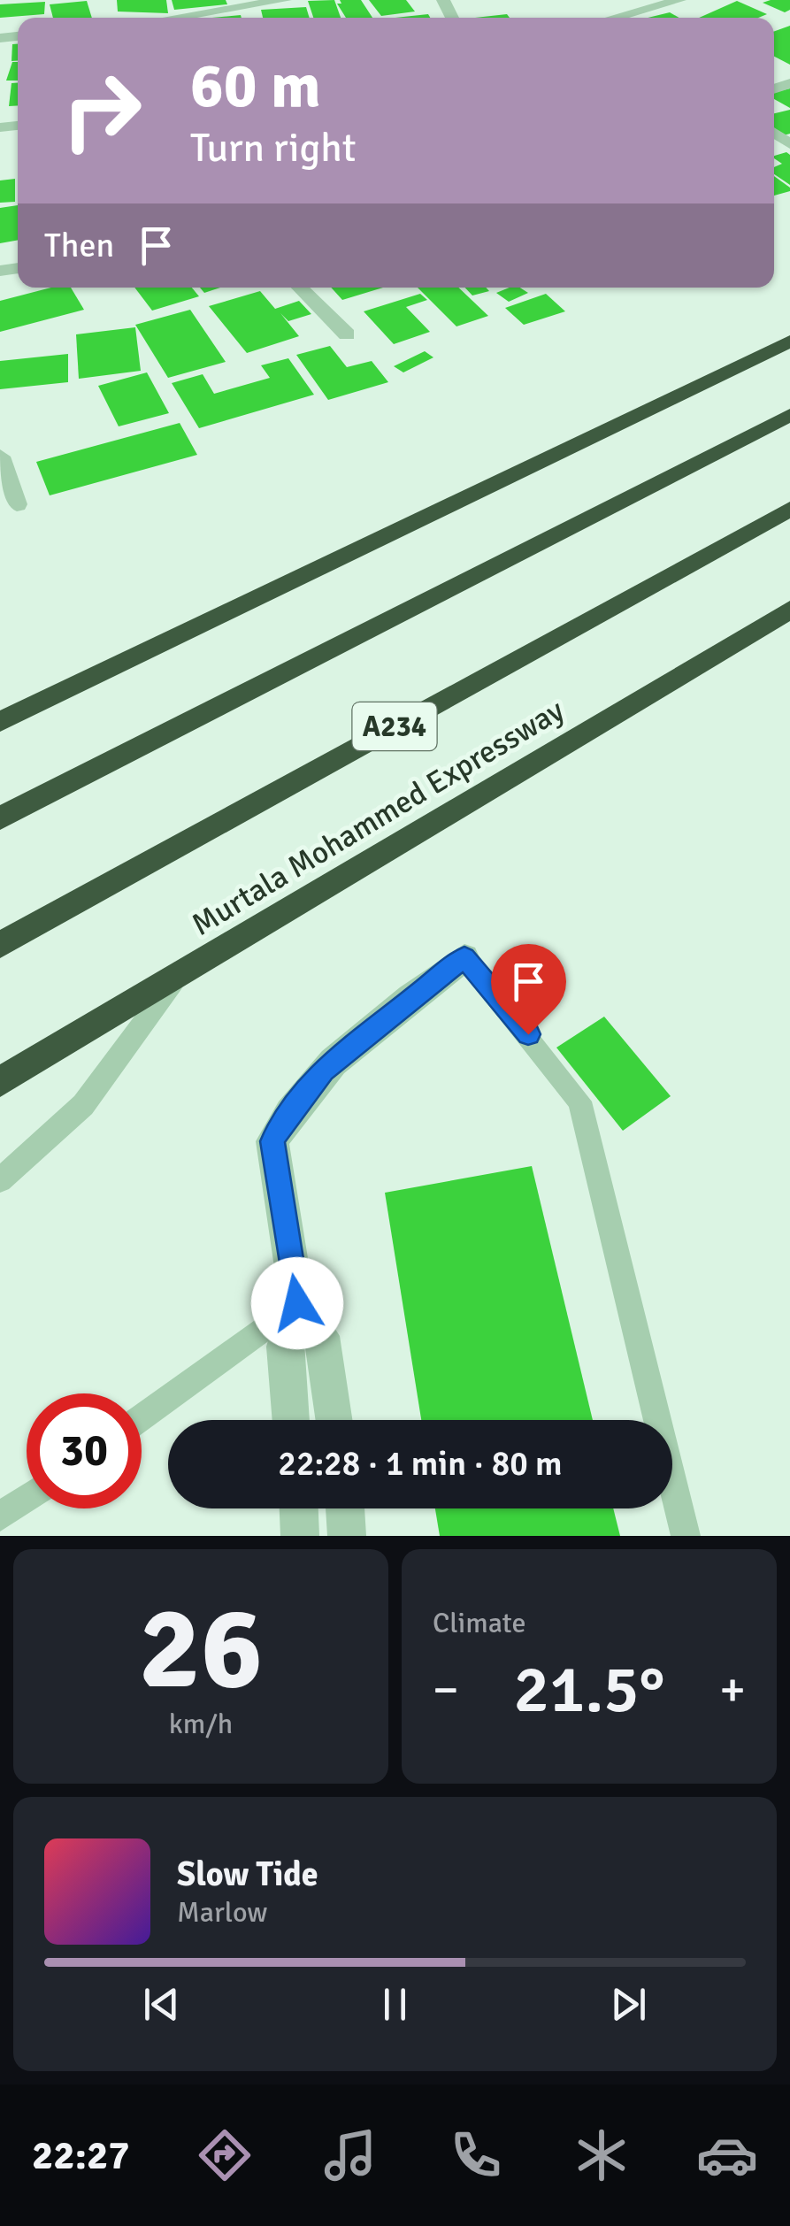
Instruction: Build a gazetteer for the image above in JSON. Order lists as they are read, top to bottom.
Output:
{
  "streets": {
    "highway": ["A234", "Murtala Mohammed Expressway"]
  },
  "page": {
    "turn": ["60 m", "Turn right"],
    "then": "Then",
    "limit": "30",
    "trip": "22:28 · 1 min · 80 m",
    "tile": [
      ["26", "km/h"],
      "Climate"
    ],
    "heat": ["−", "21.5°", "+"],
    "song": ["Slow Tide", "Marlow"],
    "tabs": "22:27"
  }
}
